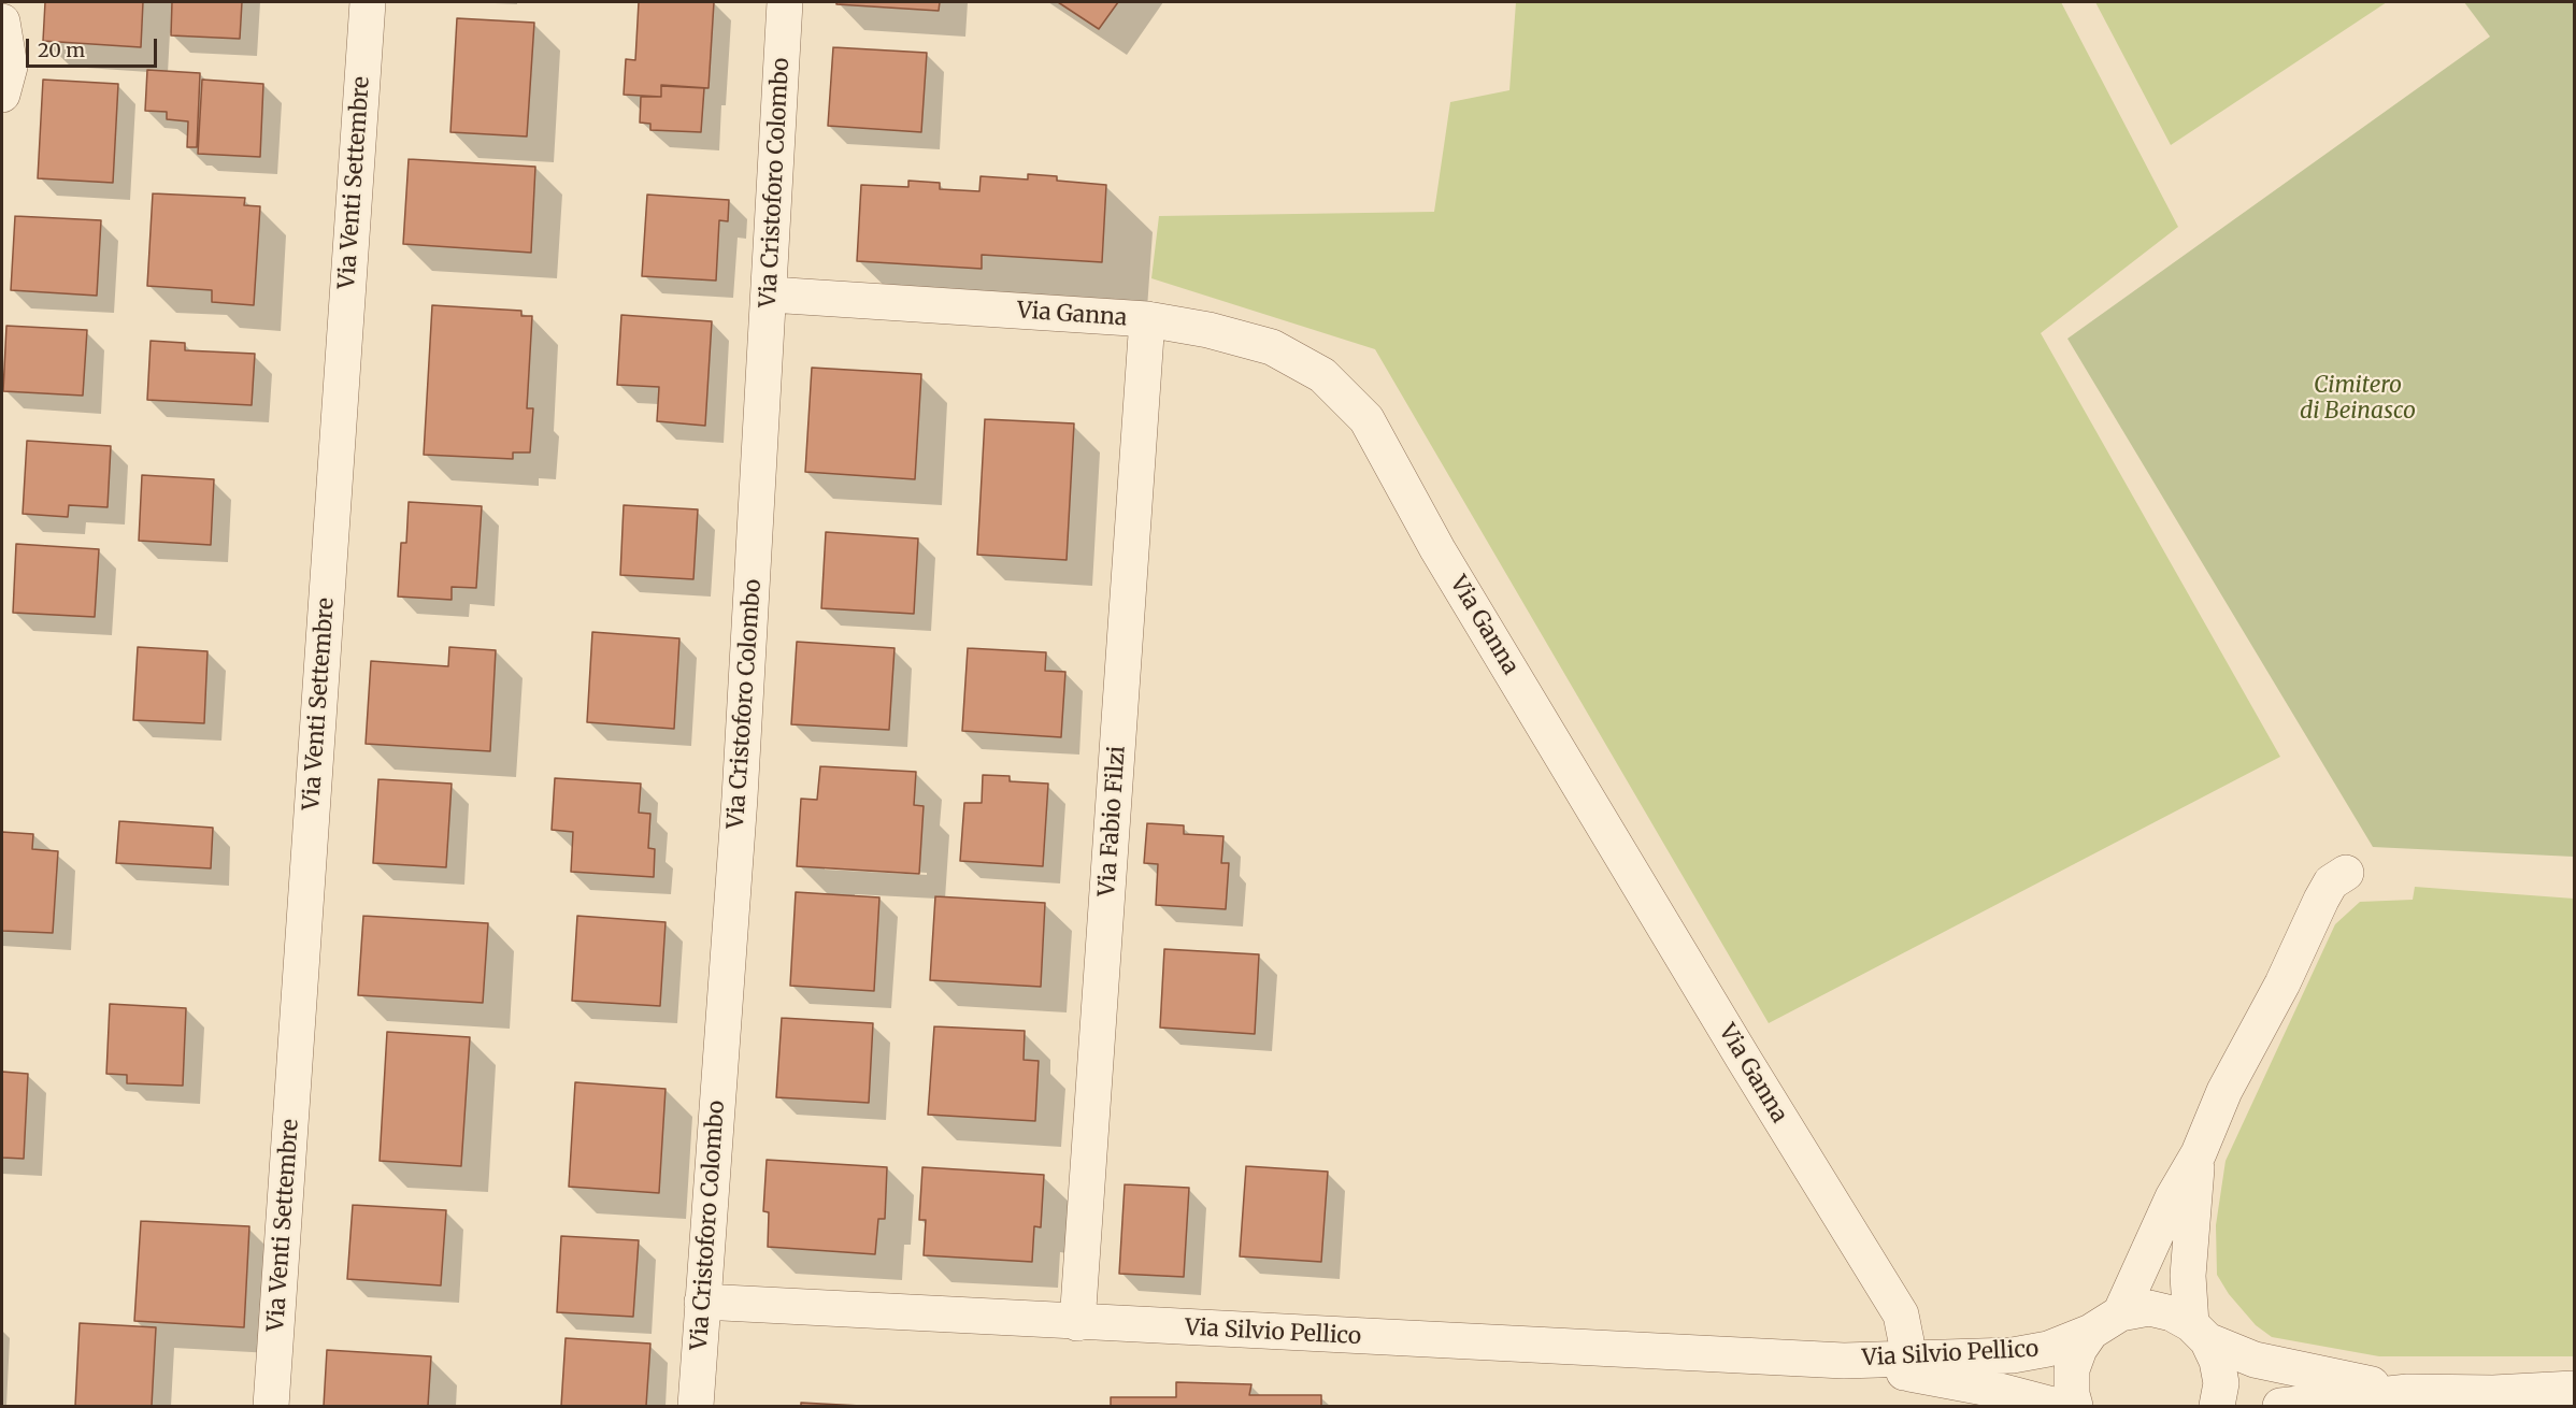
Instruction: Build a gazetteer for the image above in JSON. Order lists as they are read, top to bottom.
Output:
{
  "streets": {
    "street": [
      "Via Venti Settembre",
      "Via Cristoforo Colombo",
      "Via Ganna",
      "Via Fabio Filzi",
      "Via Silvio Pellico"
    ]
  },
  "crossings": [
    ["Via Cristoforo Colombo", "Via Ganna"],
    ["Via Cristoforo Colombo", "Via Silvio Pellico"],
    ["Via Ganna", "Via Fabio Filzi"],
    ["Via Ganna", "Via Silvio Pellico"],
    ["Via Fabio Filzi", "Via Silvio Pellico"]
  ],
  "parks": ["Cimitero di Beinasco"],
  "scale_bar": "20 m"
}
